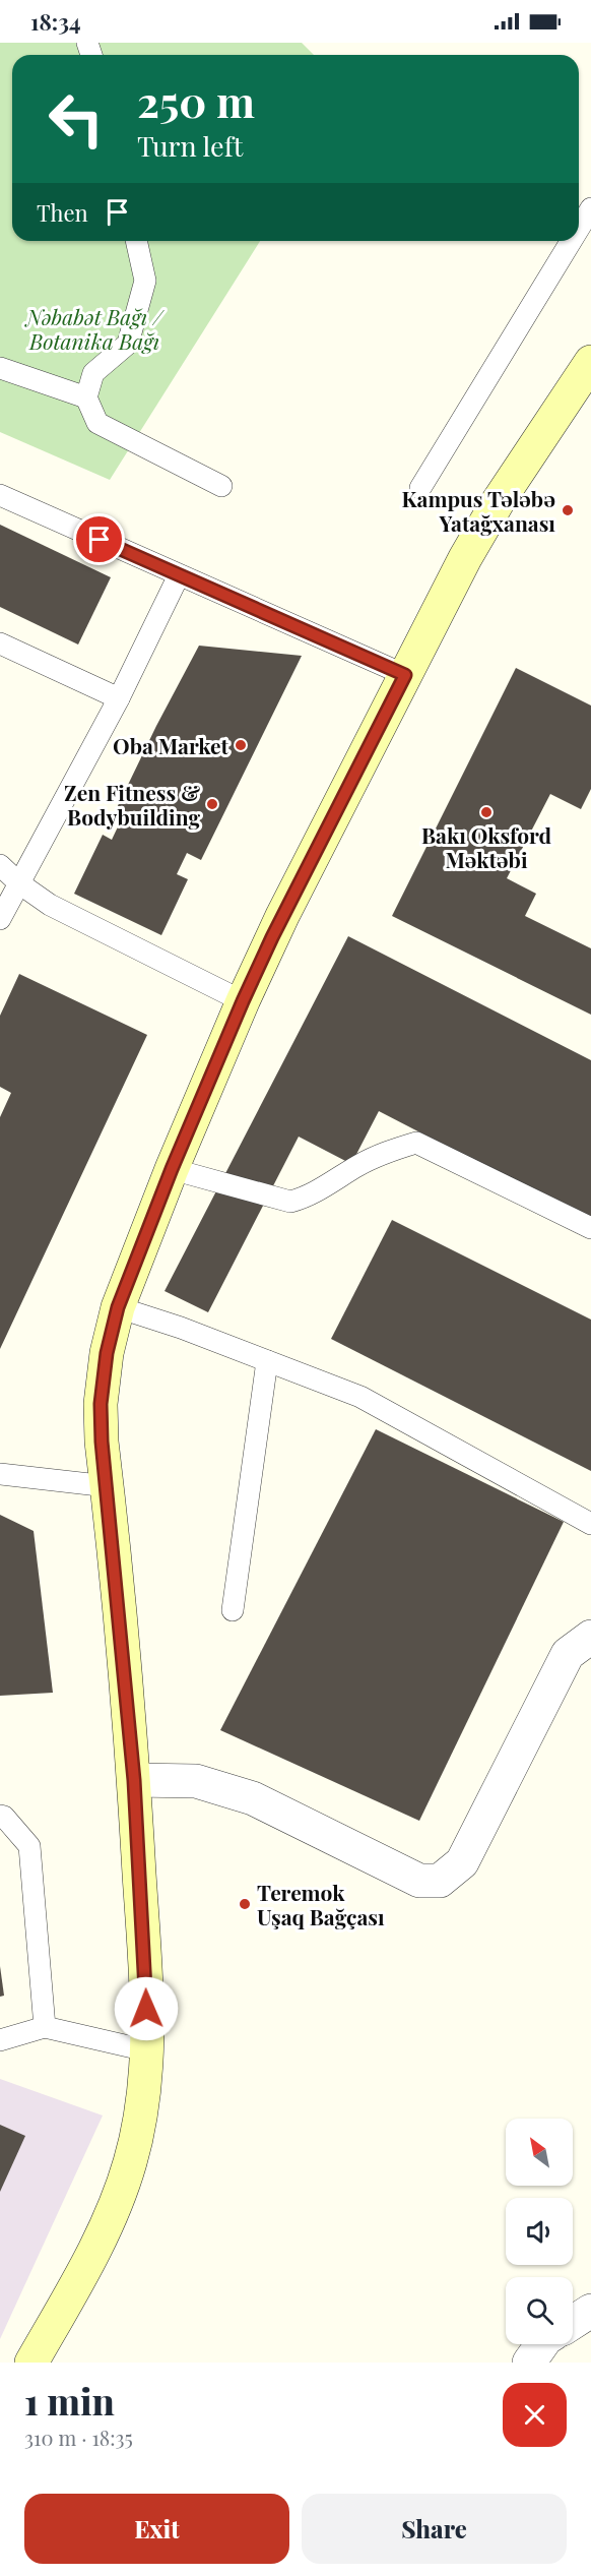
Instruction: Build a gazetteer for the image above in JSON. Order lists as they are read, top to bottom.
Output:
{
  "parks": ["Nəbabət Bağı / Botanika Bağı"],
  "places": [
    "Kampus Tələbə Yatağxanası",
    "Oba Market",
    "Zen Fitness & Bodybuilding",
    "Bakı Oksford Məktəbi",
    "Teremok Uşaq Bağçası"
  ],
  "north": "top left",
  "page": {
    "status": "18:34",
    "turn": ["250 m", "Turn left"],
    "then": "Then",
    "heading": ["1 min", "310 m · 18:35"],
    "buttons": ["Exit", "Share"]
  }
}
